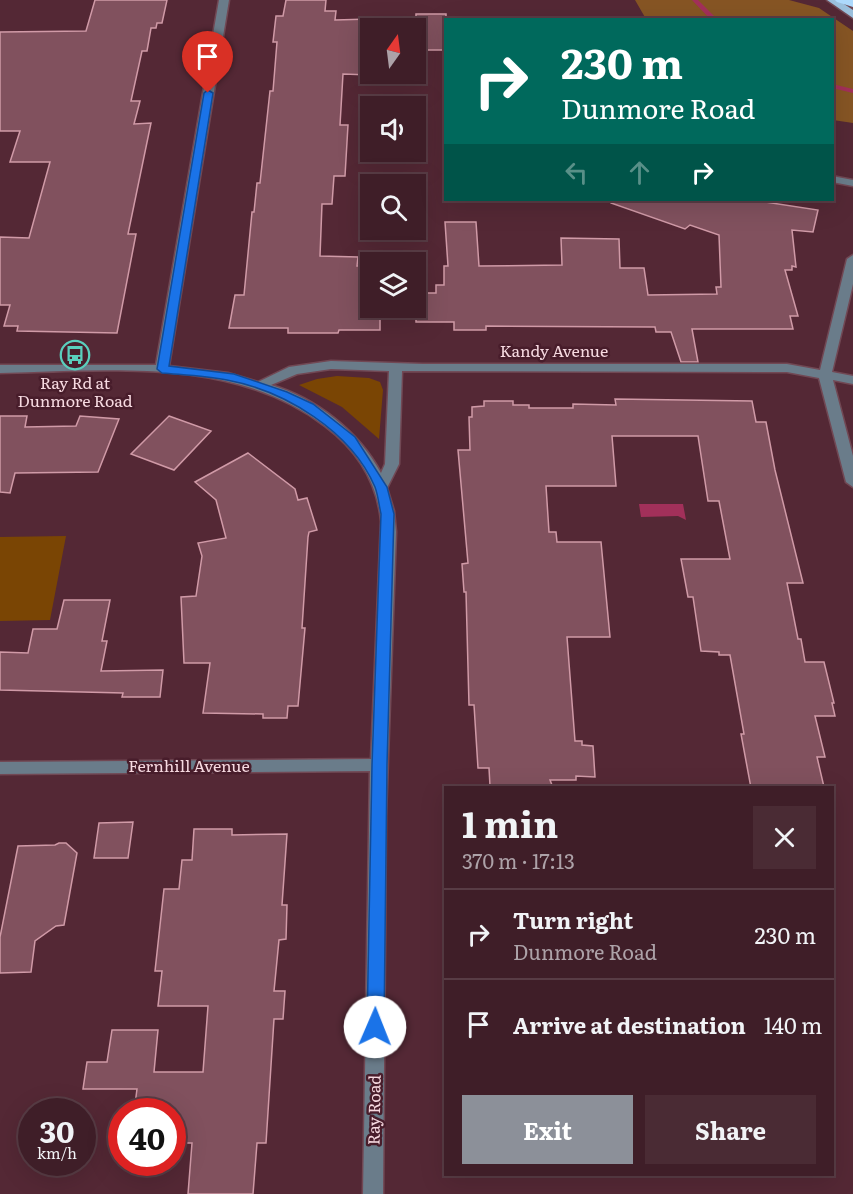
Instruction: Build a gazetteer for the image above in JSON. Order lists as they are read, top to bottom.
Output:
{
  "streets": {
    "street": ["Kandy Avenue", "Fernhill Avenue", "Ray Road"]
  },
  "crossings": [
    ["Kandy Avenue", "Ray Road"],
    ["Fernhill Avenue", "Ray Road"]
  ],
  "places": {
    "bus stop": ["Ray Rd at Dunmore Road"]
  },
  "north": "top",
  "page": {
    "turn": ["230 m", "Dunmore Road"],
    "heading": ["1 min", "370 m · 17:13"],
    "list": [
      {
        "name": "Turn right",
        "note": "Dunmore Road",
        "value": "230 m"
      },
      {
        "name": "Arrive at destination",
        "value": "140 m"
      }
    ],
    "buttons": ["Exit", "Share"],
    "speed": "30 km/h",
    "limit": "40"
  }
}
